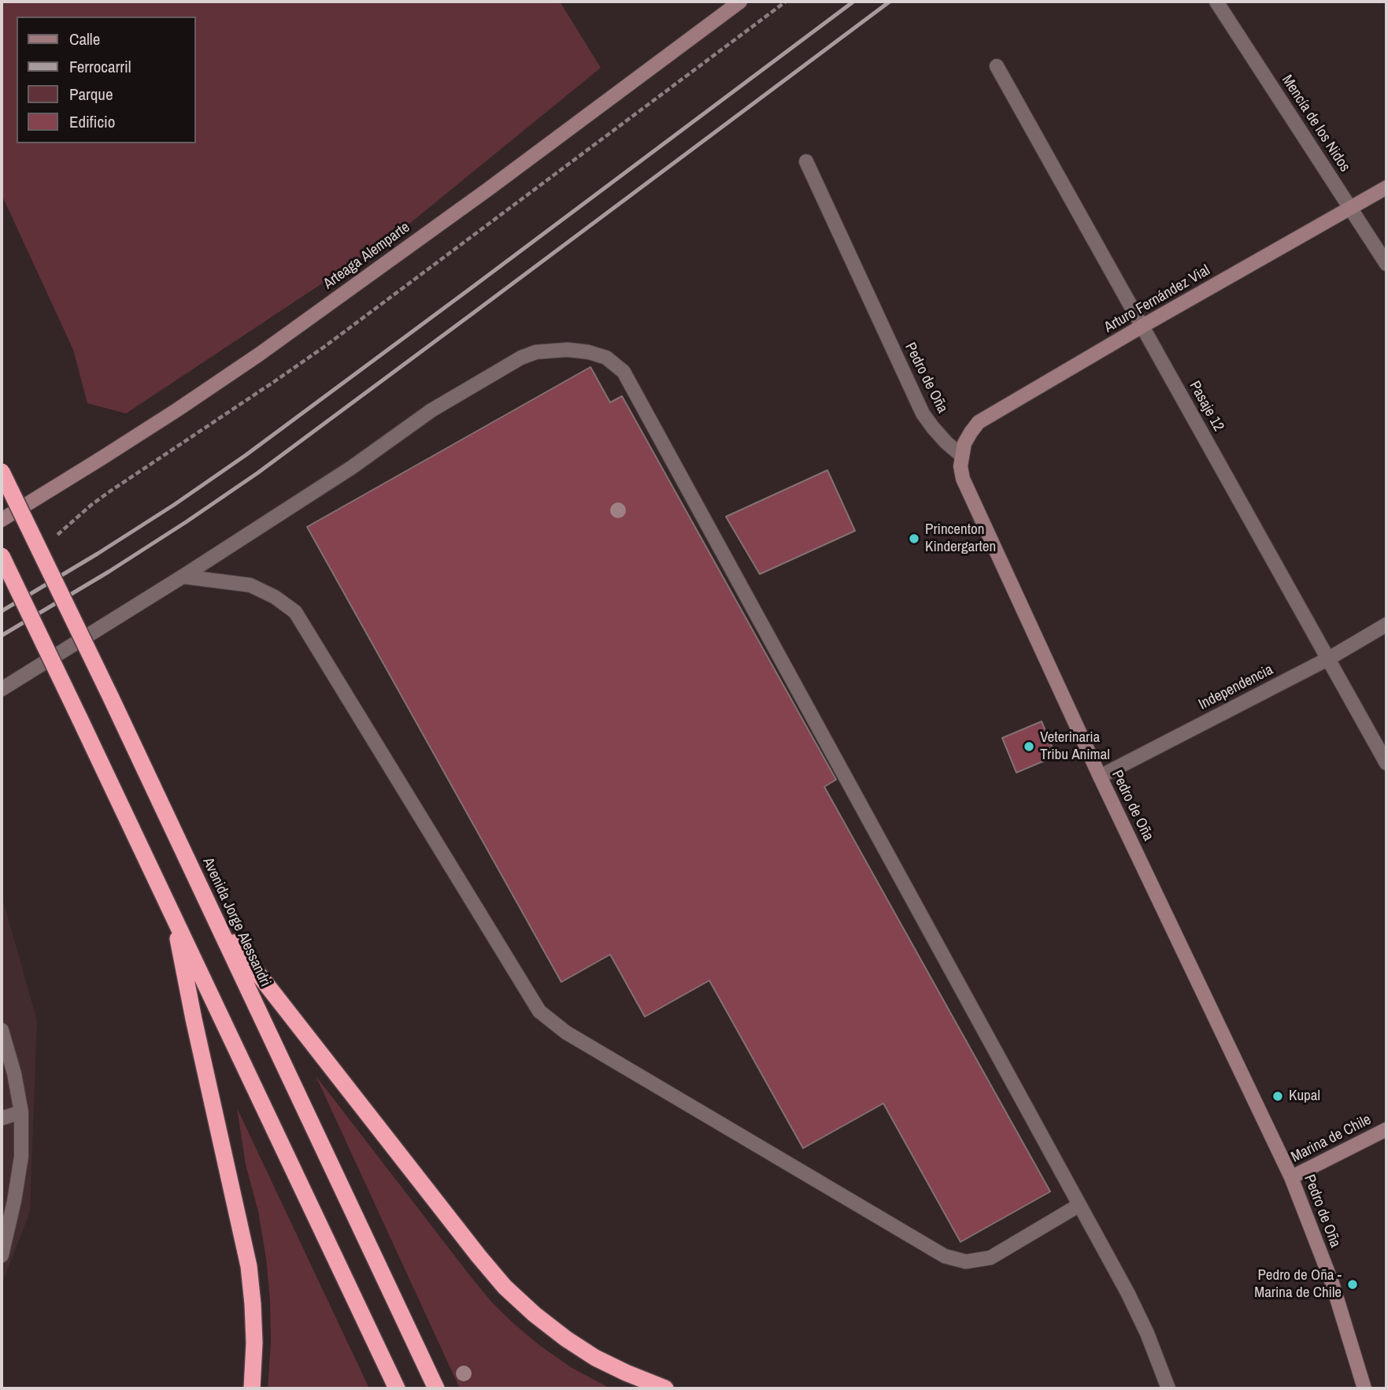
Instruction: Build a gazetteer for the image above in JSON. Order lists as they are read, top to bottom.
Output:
{
  "streets": {
    "highway": ["Avenida Jorge Alessandri"],
    "street": [
      "Mencía de los Nidos",
      "Arteaga Alemparte",
      "Arturo Fernández Vial",
      "Pedro de Oña",
      "Pasaje 12",
      "Independencia",
      "Marina de Chile"
    ]
  },
  "crossings": [
    ["Mencía de los Nidos", "Arturo Fernández Vial"],
    ["Arturo Fernández Vial", "Pedro de Oña"],
    ["Arturo Fernández Vial", "Pasaje 12"],
    ["Pedro de Oña", "Independencia"],
    ["Pedro de Oña", "Marina de Chile"],
    ["Pasaje 12", "Independencia"]
  ],
  "places": [
    "Princenton Kindergarten",
    "Veterinaria Tribu Animal",
    "Kupal",
    "Pedro de Oña - Marina de Chile"
  ],
  "legend": [
    "Calle",
    "Ferrocarril",
    "Parque",
    "Edificio"
  ]
}
